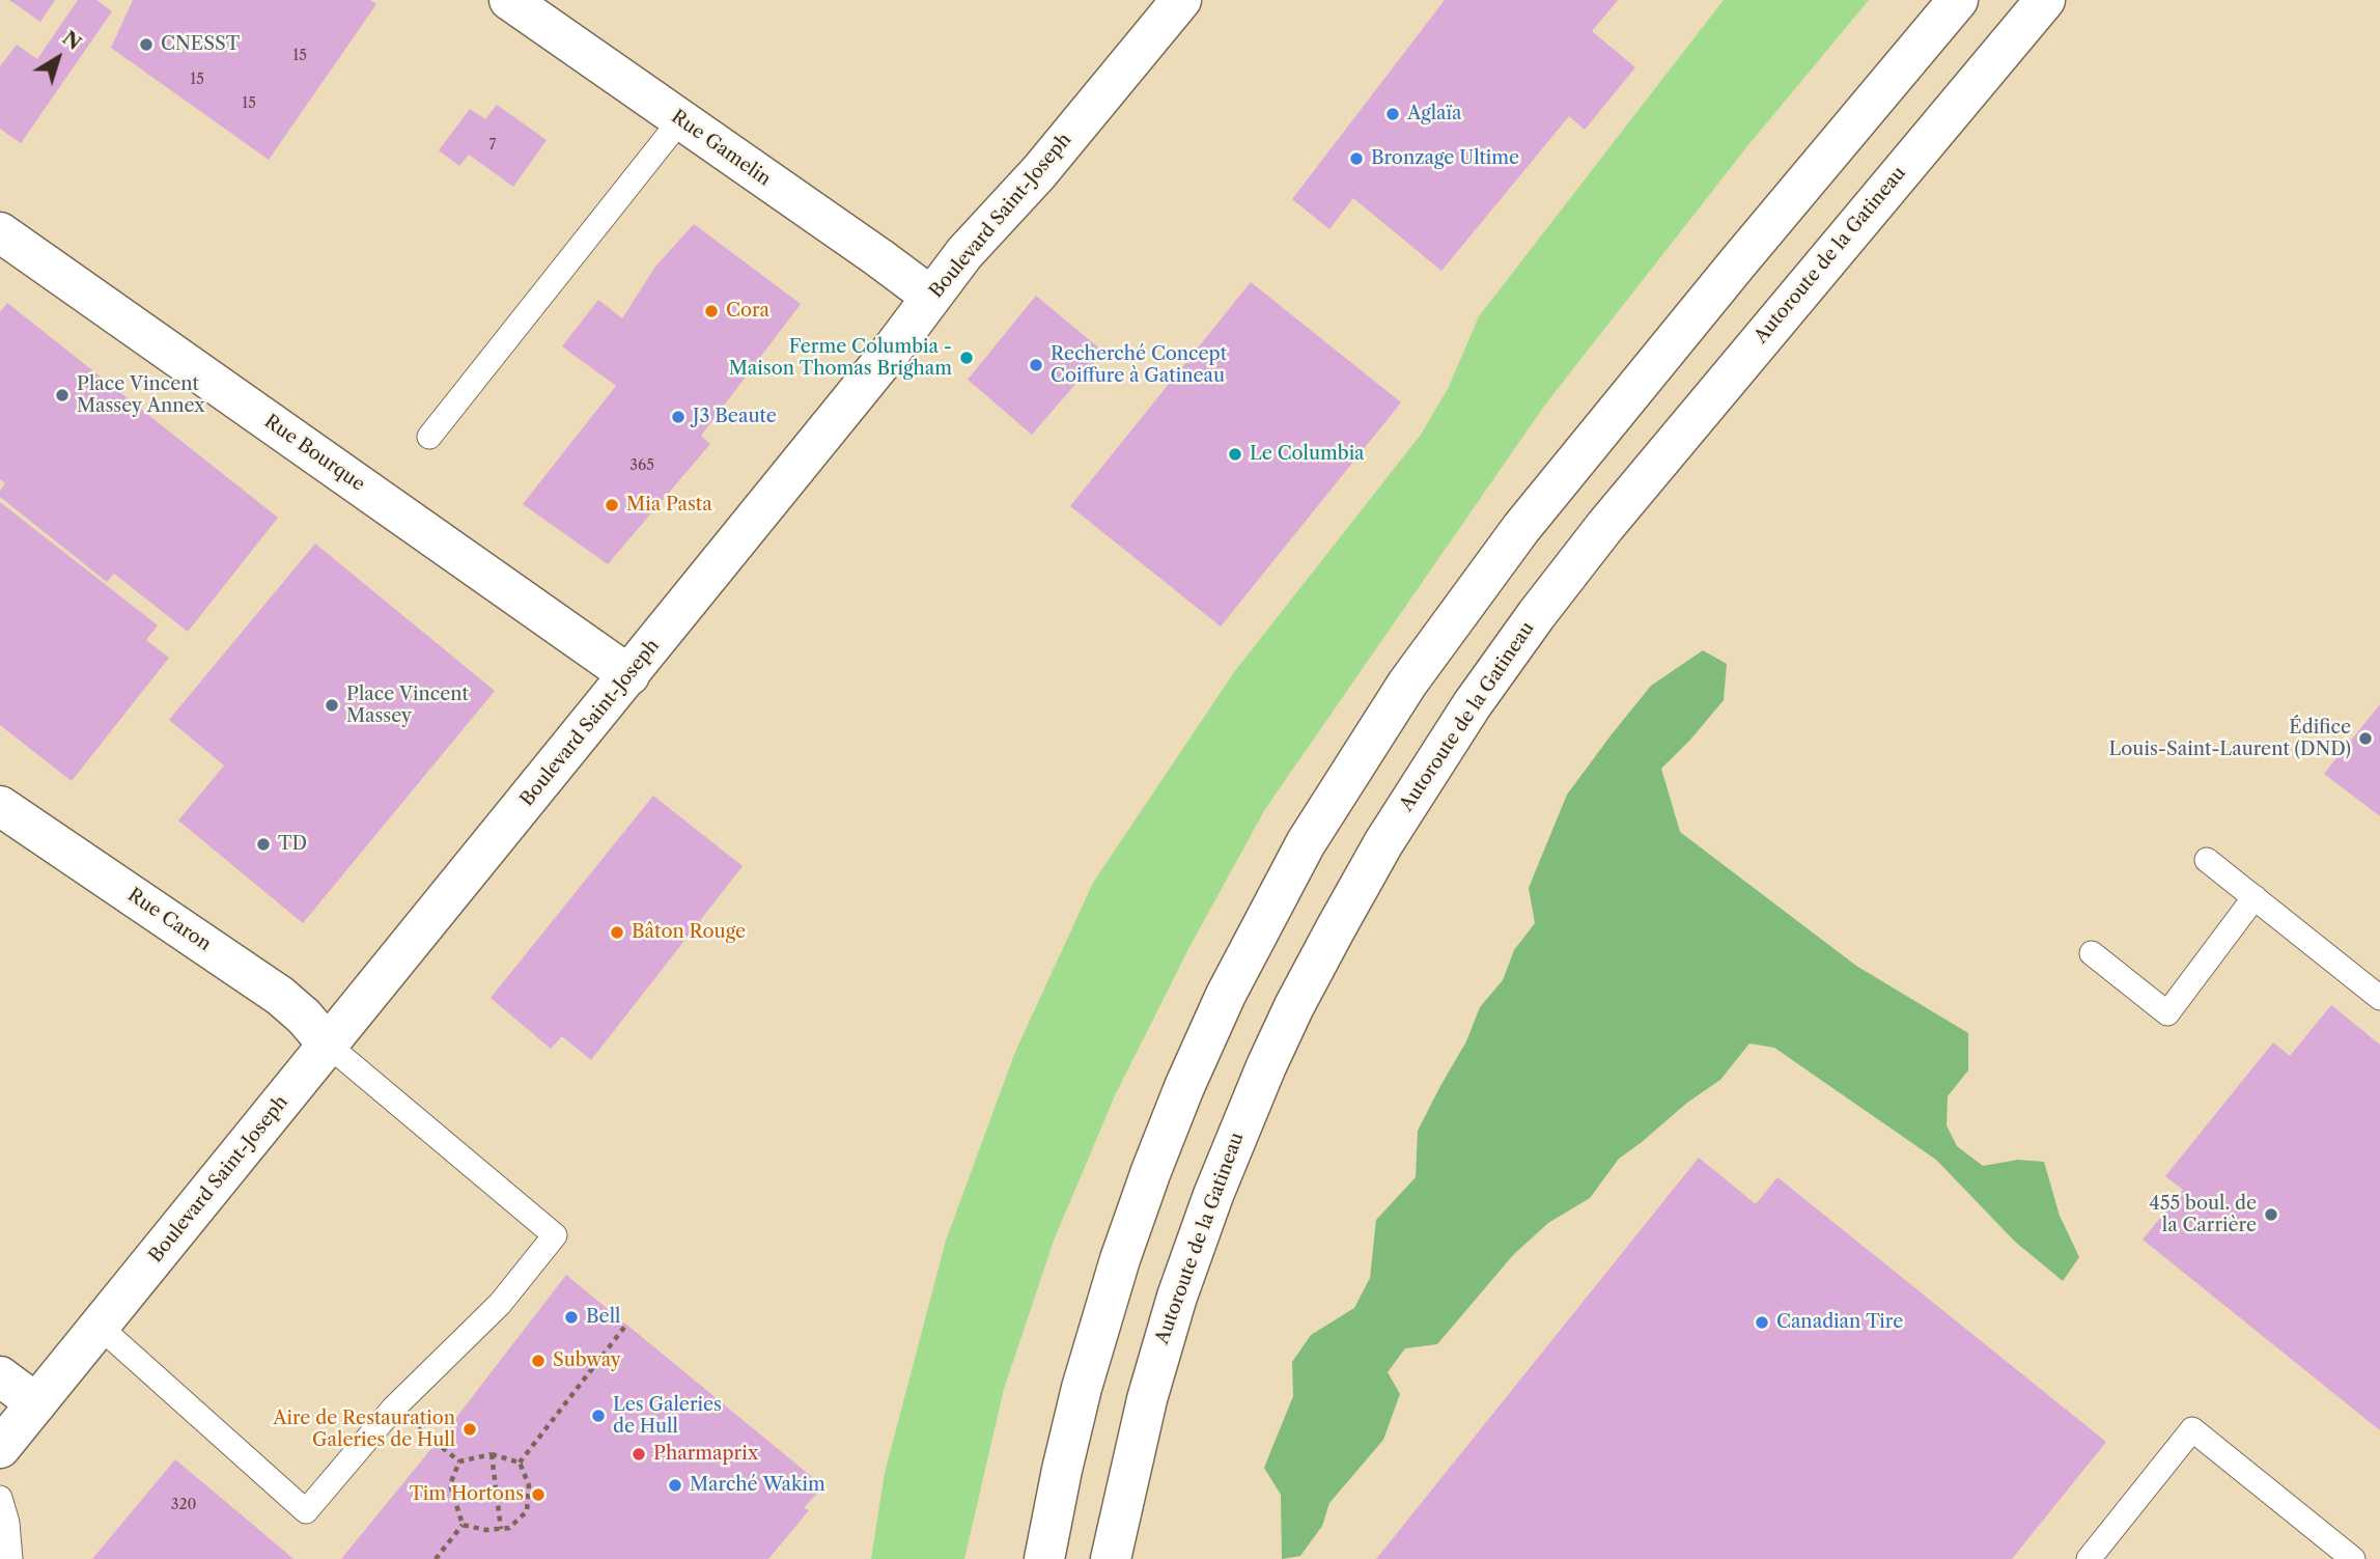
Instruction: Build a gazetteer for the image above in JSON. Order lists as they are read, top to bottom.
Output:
{
  "streets": {
    "main road": [
      "Rue Gamelin",
      "Boulevard Saint-Joseph",
      "Autoroute de la Gatineau",
      "Rue Bourque",
      "Rue Caron"
    ]
  },
  "crossings": [
    ["Rue Gamelin", "Boulevard Saint-Joseph"],
    ["Boulevard Saint-Joseph", "Rue Bourque"],
    ["Boulevard Saint-Joseph", "Rue Caron"]
  ],
  "places": [
    "CNESST",
    "Aglaïa",
    "Bronzage Ultime",
    "Cora",
    "Ferme Columbia - Maison Thomas Brigham",
    "Recherché Concept Coiffure à Gatineau",
    "Place Vincent Massey Annex",
    "J3 Beaute",
    "Le Columbia",
    "Mia Pasta",
    "Place Vincent Massey",
    "Édifice Louis-Saint-Laurent (DND)",
    "TD",
    "Bâton Rouge",
    "455 boul. de la Carrière",
    "Bell",
    "Canadian Tire",
    "Subway",
    "Les Galeries de Hull",
    "Aire de Restauration Galeries de Hull",
    "Pharmaprix",
    "Marché Wakim",
    "Tim Hortons"
  ],
  "house_numbers": [
    "15",
    "15",
    "15",
    "7",
    "365",
    "320"
  ],
  "north": "top right"
}
